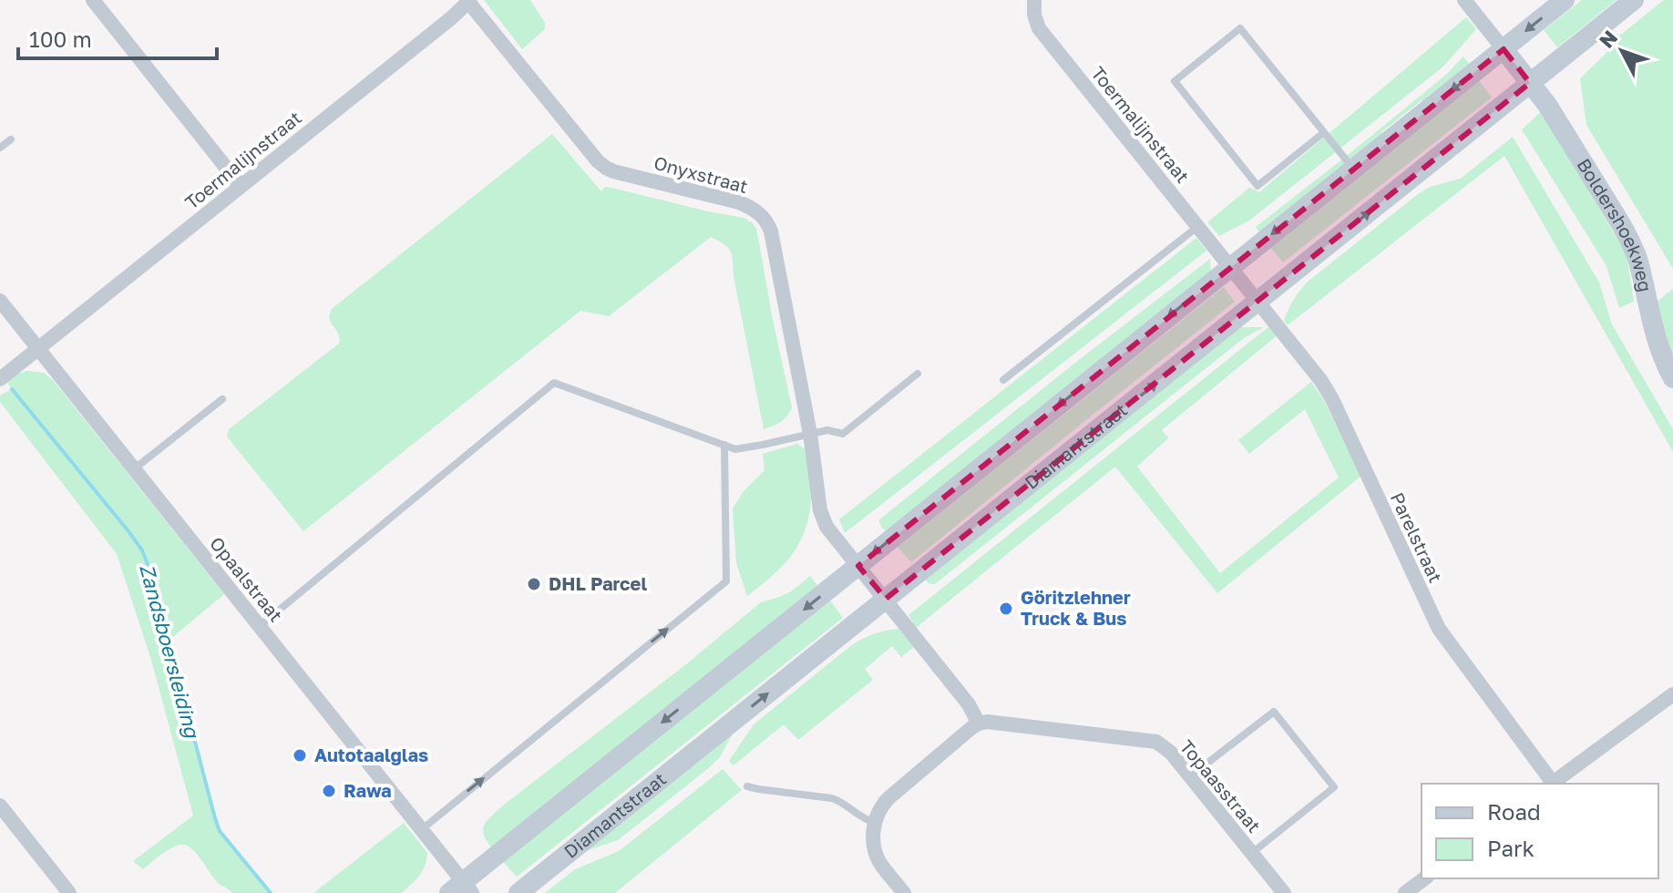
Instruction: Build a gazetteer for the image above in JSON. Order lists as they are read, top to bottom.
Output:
{
  "streets": {
    "main road": ["Boldershoekweg", "Diamantstraat"],
    "street": [
      "Toermalijnstraat",
      "Onyxstraat",
      "Parelstraat",
      "Opaalstraat",
      "Topaasstraat"
    ]
  },
  "crossings": [
    ["Toermalijnstraat", "Onyxstraat"],
    ["Toermalijnstraat", "Parelstraat"],
    ["Toermalijnstraat", "Opaalstraat"],
    ["Onyxstraat", "Diamantstraat"],
    ["Boldershoekweg", "Diamantstraat"],
    ["Diamantstraat", "Parelstraat"]
  ],
  "water": ["Zandsboersleiding"],
  "places": [
    "DHL Parcel",
    "Göritzlehner Truck & Bus",
    "Autotaalglas",
    "Rawa"
  ],
  "legend": ["Road", "Park"],
  "scale_bar": "100 m",
  "north": "top left"
}
